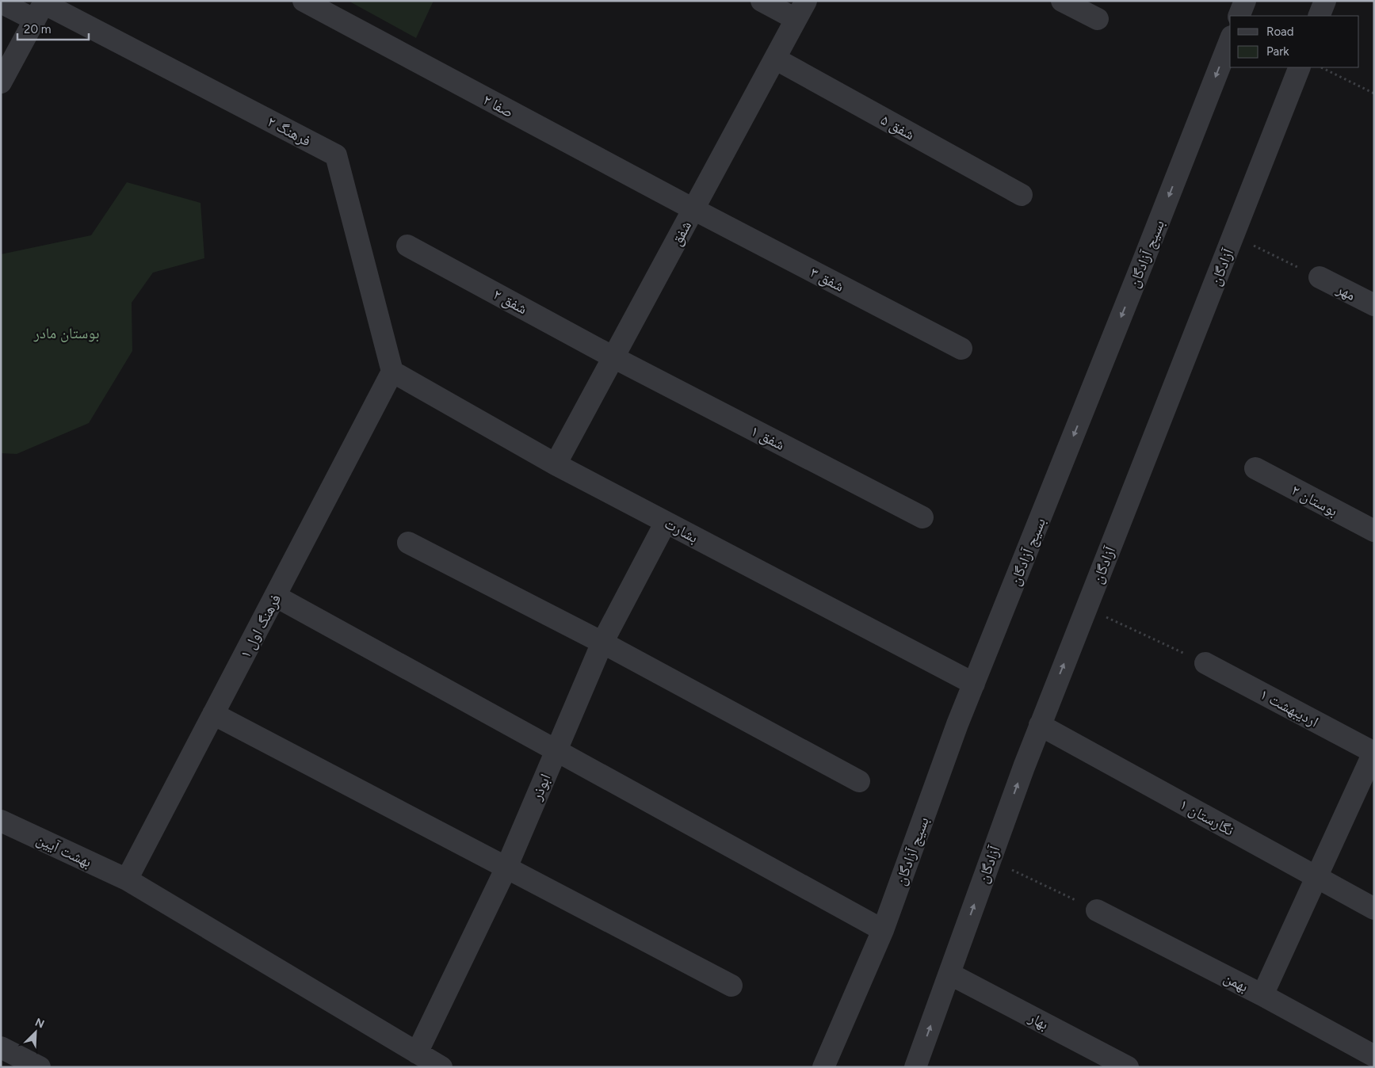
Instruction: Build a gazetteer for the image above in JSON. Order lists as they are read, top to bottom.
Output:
{
  "streets": {
    "street": [
      "صفا ۲",
      "شفق ۵",
      "فرهنگ ۲",
      "شفق",
      "بسیج آزادگان",
      "آزادگان",
      "شفق ۳",
      "مهر",
      "شفق ۲",
      "شفق ۱",
      "بوستان ۲",
      "بشارت",
      "فرهنگ اول ۱",
      "اردیبهشت ۱",
      "ابوذر",
      "نگارستان ۱",
      "بهشت آیین",
      "بهمن",
      "بهار"
    ]
  },
  "crossings": [
    ["صفا ۲", "شفق"],
    ["صفا ۲", "شفق ۳"],
    ["شفق ۵", "شفق"],
    ["فرهنگ ۲", "بشارت"],
    ["فرهنگ ۲", "فرهنگ اول ۱"],
    ["شفق", "شفق ۳"],
    ["شفق", "شفق ۲"],
    ["شفق", "شفق ۱"],
    ["شفق", "بشارت"],
    ["بسیج آزادگان", "بشارت"],
    ["آزادگان", "نگارستان ۱"],
    ["آزادگان", "بهار"],
    ["شفق ۲", "شفق ۱"],
    ["بشارت", "فرهنگ اول ۱"],
    ["بشارت", "ابوذر"],
    ["فرهنگ اول ۱", "بهشت آیین"],
    ["ابوذر", "بهشت آیین"]
  ],
  "one_way": ["بسیج آزادگان", "آزادگان"],
  "parks": ["بوستان مادر"],
  "legend": ["Road", "Park"],
  "scale_bar": "20 m",
  "north": "top right"
}
